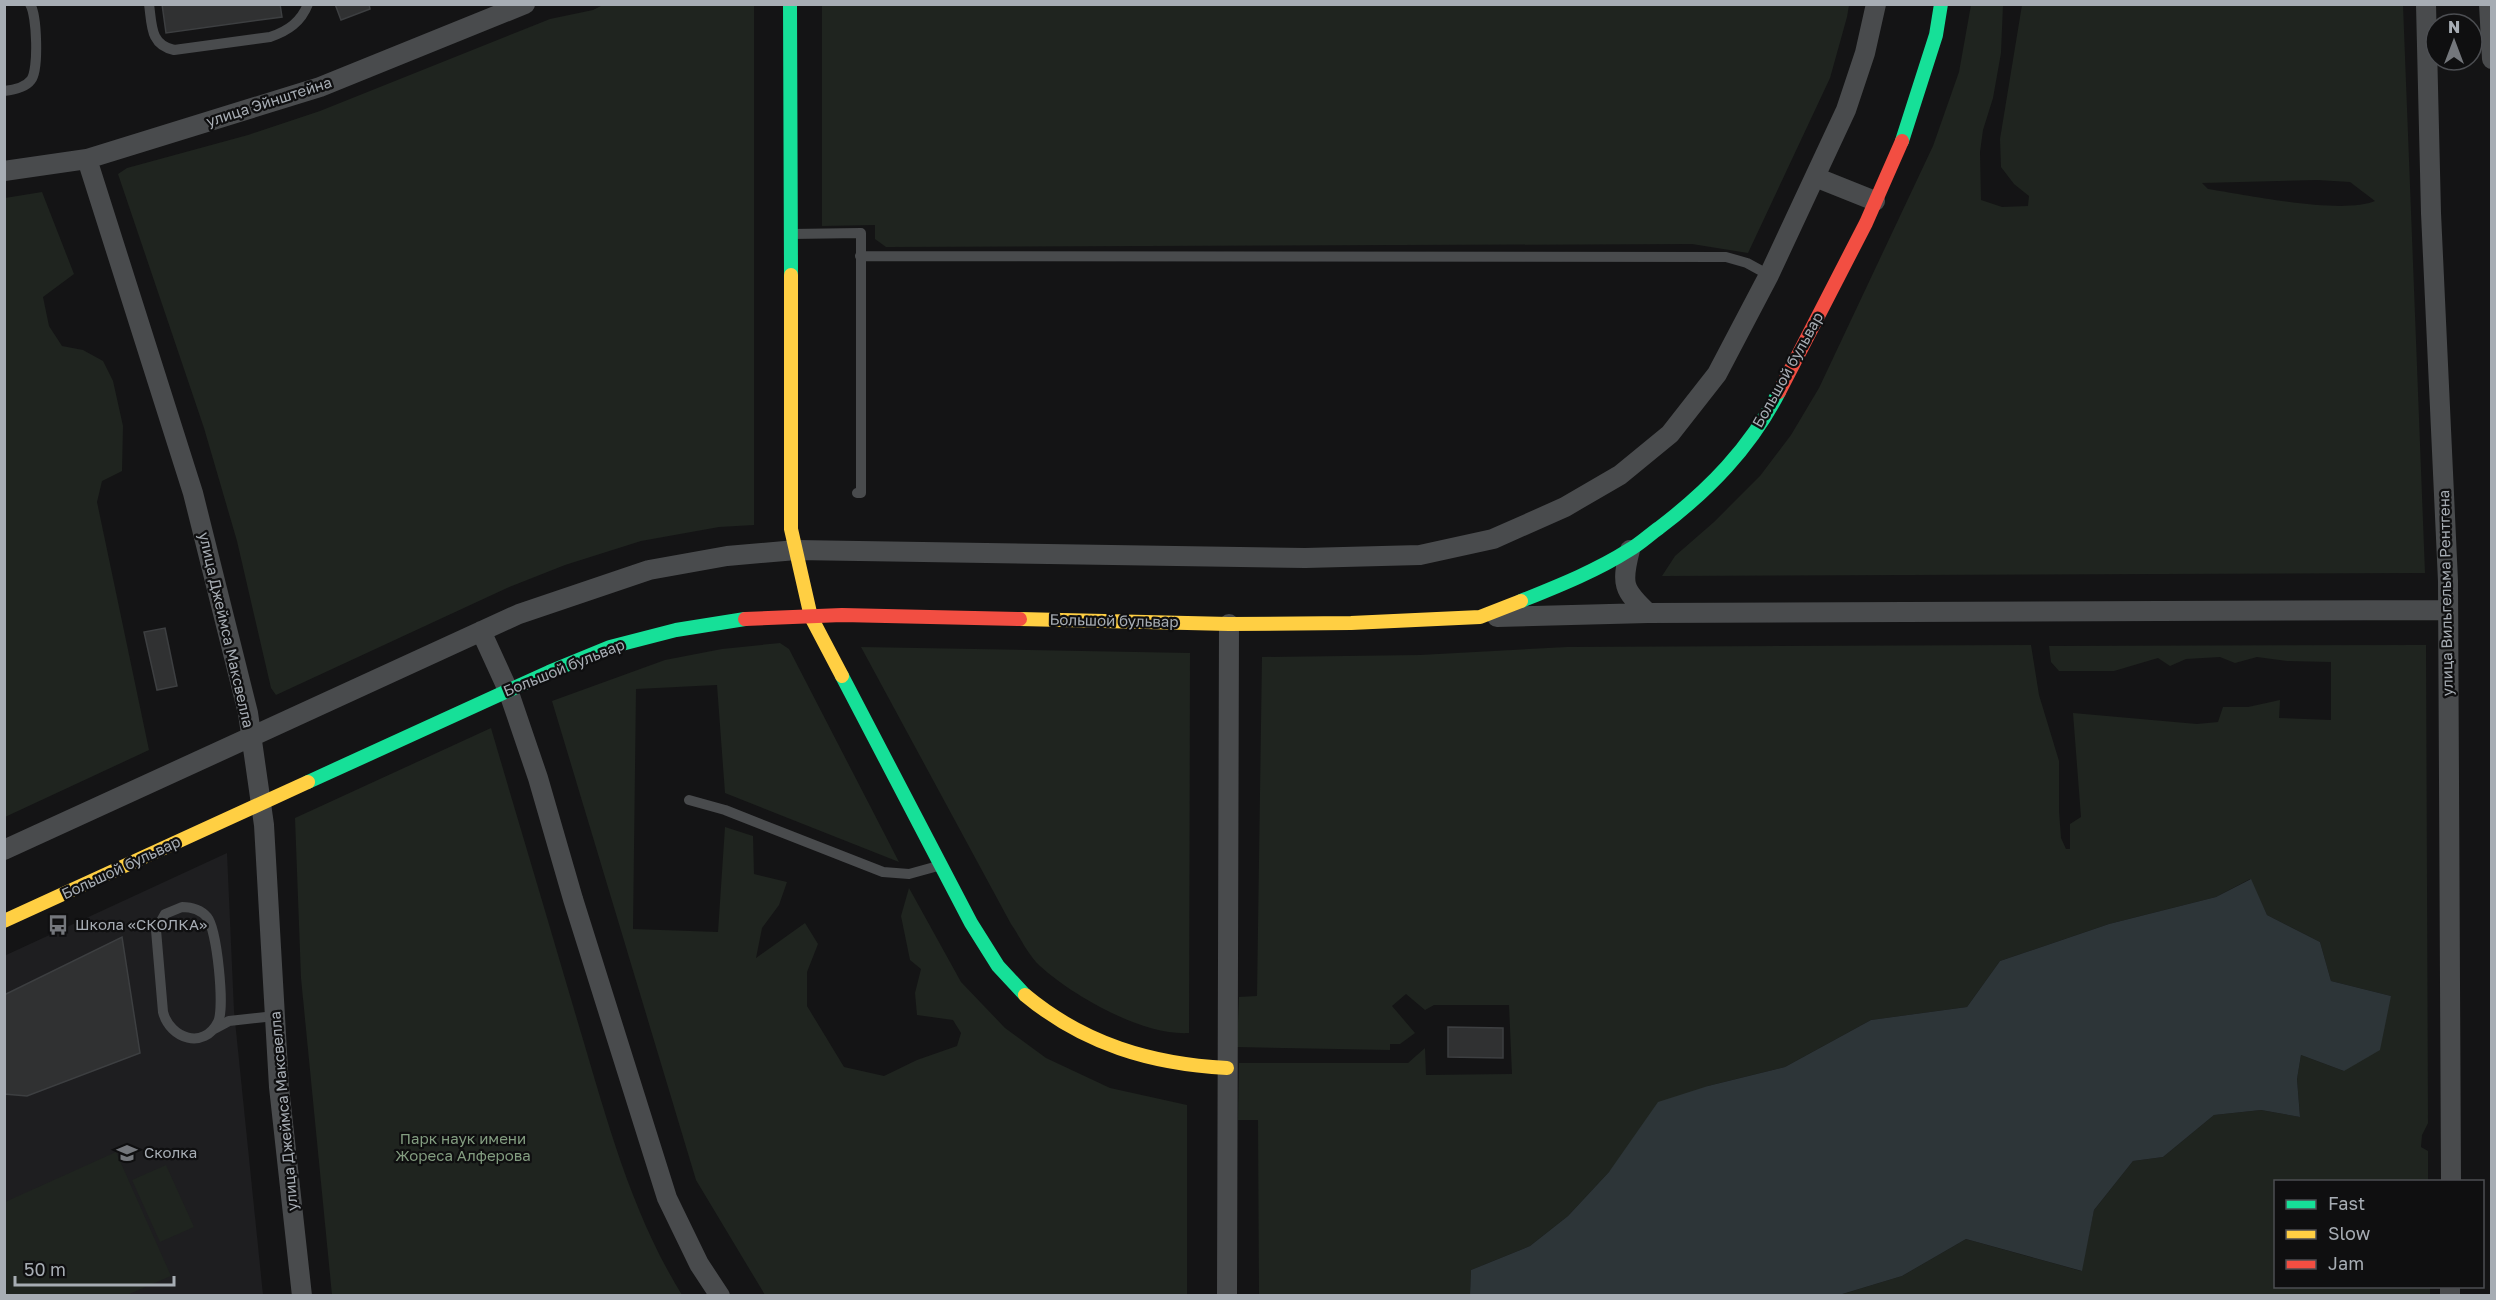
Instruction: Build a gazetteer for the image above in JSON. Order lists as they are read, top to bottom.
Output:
{
  "streets": {
    "street": [
      "улица Эйнштейна",
      "Большой бульвар",
      "улица Вильгельма Рентгена",
      "улица Джеймса Максвелла"
    ]
  },
  "crossings": [
    ["улица Эйнштейна", "улица Джеймса Максвелла"],
    ["Большой бульвар", "улица Джеймса Максвелла"]
  ],
  "parks": ["Парк наук имени Жореса Алферова"],
  "places": {
    "bus stop": ["Школа «СКОЛКА»"],
    "school or university": ["Сколка"]
  },
  "legend": ["Fast", "Slow", "Jam"],
  "scale_bar": "50 m",
  "north": "top"
}
